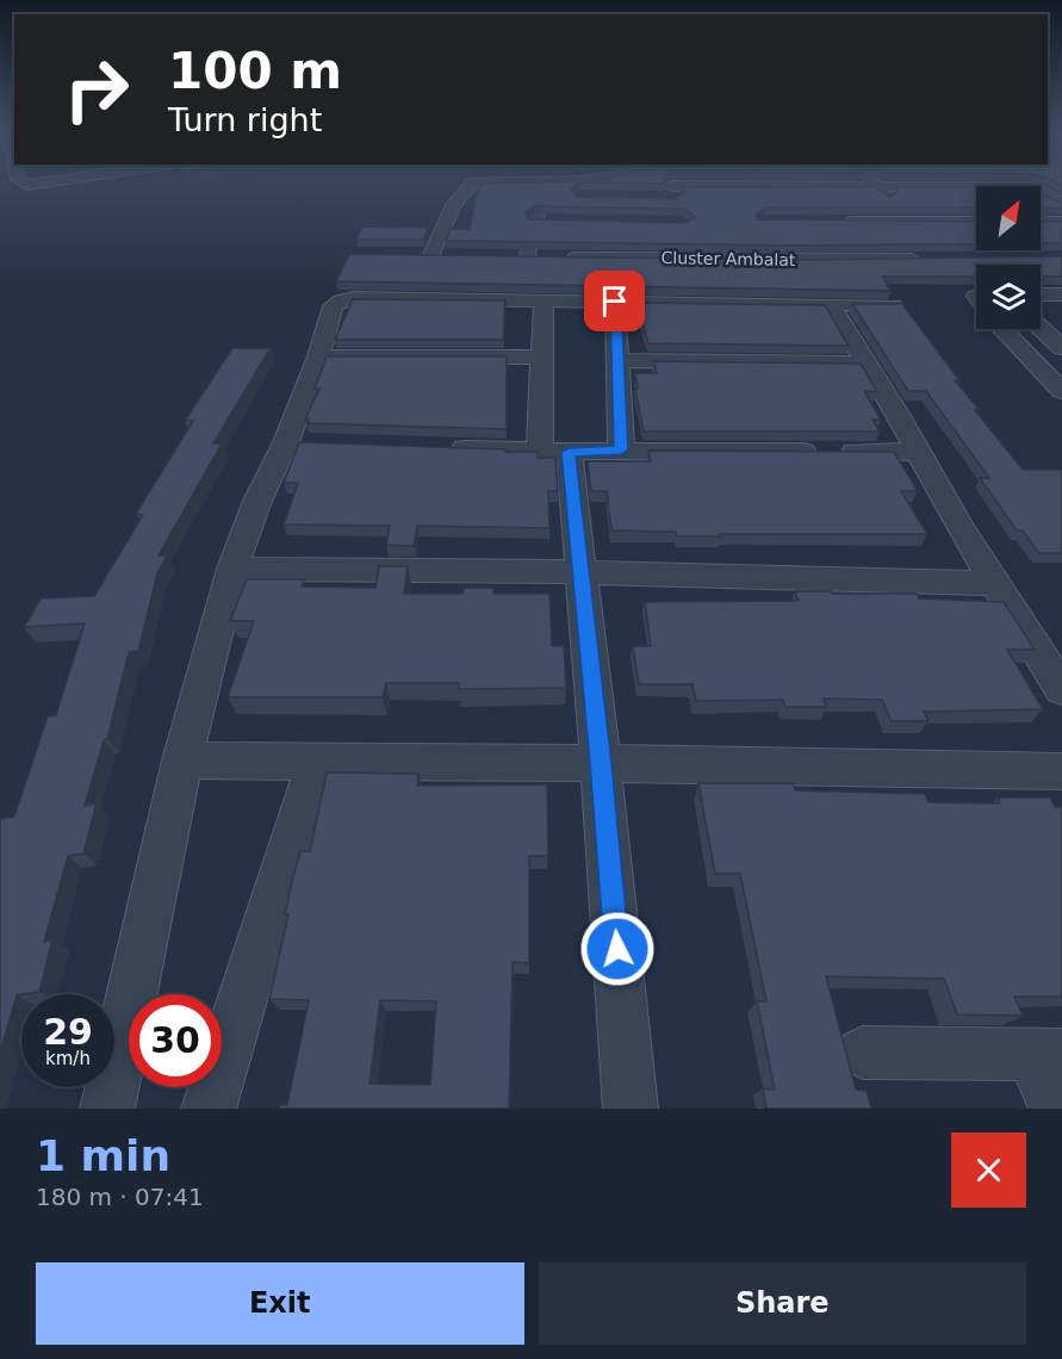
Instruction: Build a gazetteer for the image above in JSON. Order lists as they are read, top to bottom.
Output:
{
  "streets": {
    "street": ["Cluster Ambalat"]
  },
  "north": "top right",
  "page": {
    "turn": ["100 m", "Turn right"],
    "speed": "29 km/h",
    "limit": "30",
    "heading": ["1 min", "180 m · 07:41"],
    "buttons": ["Exit", "Share"]
  }
}
